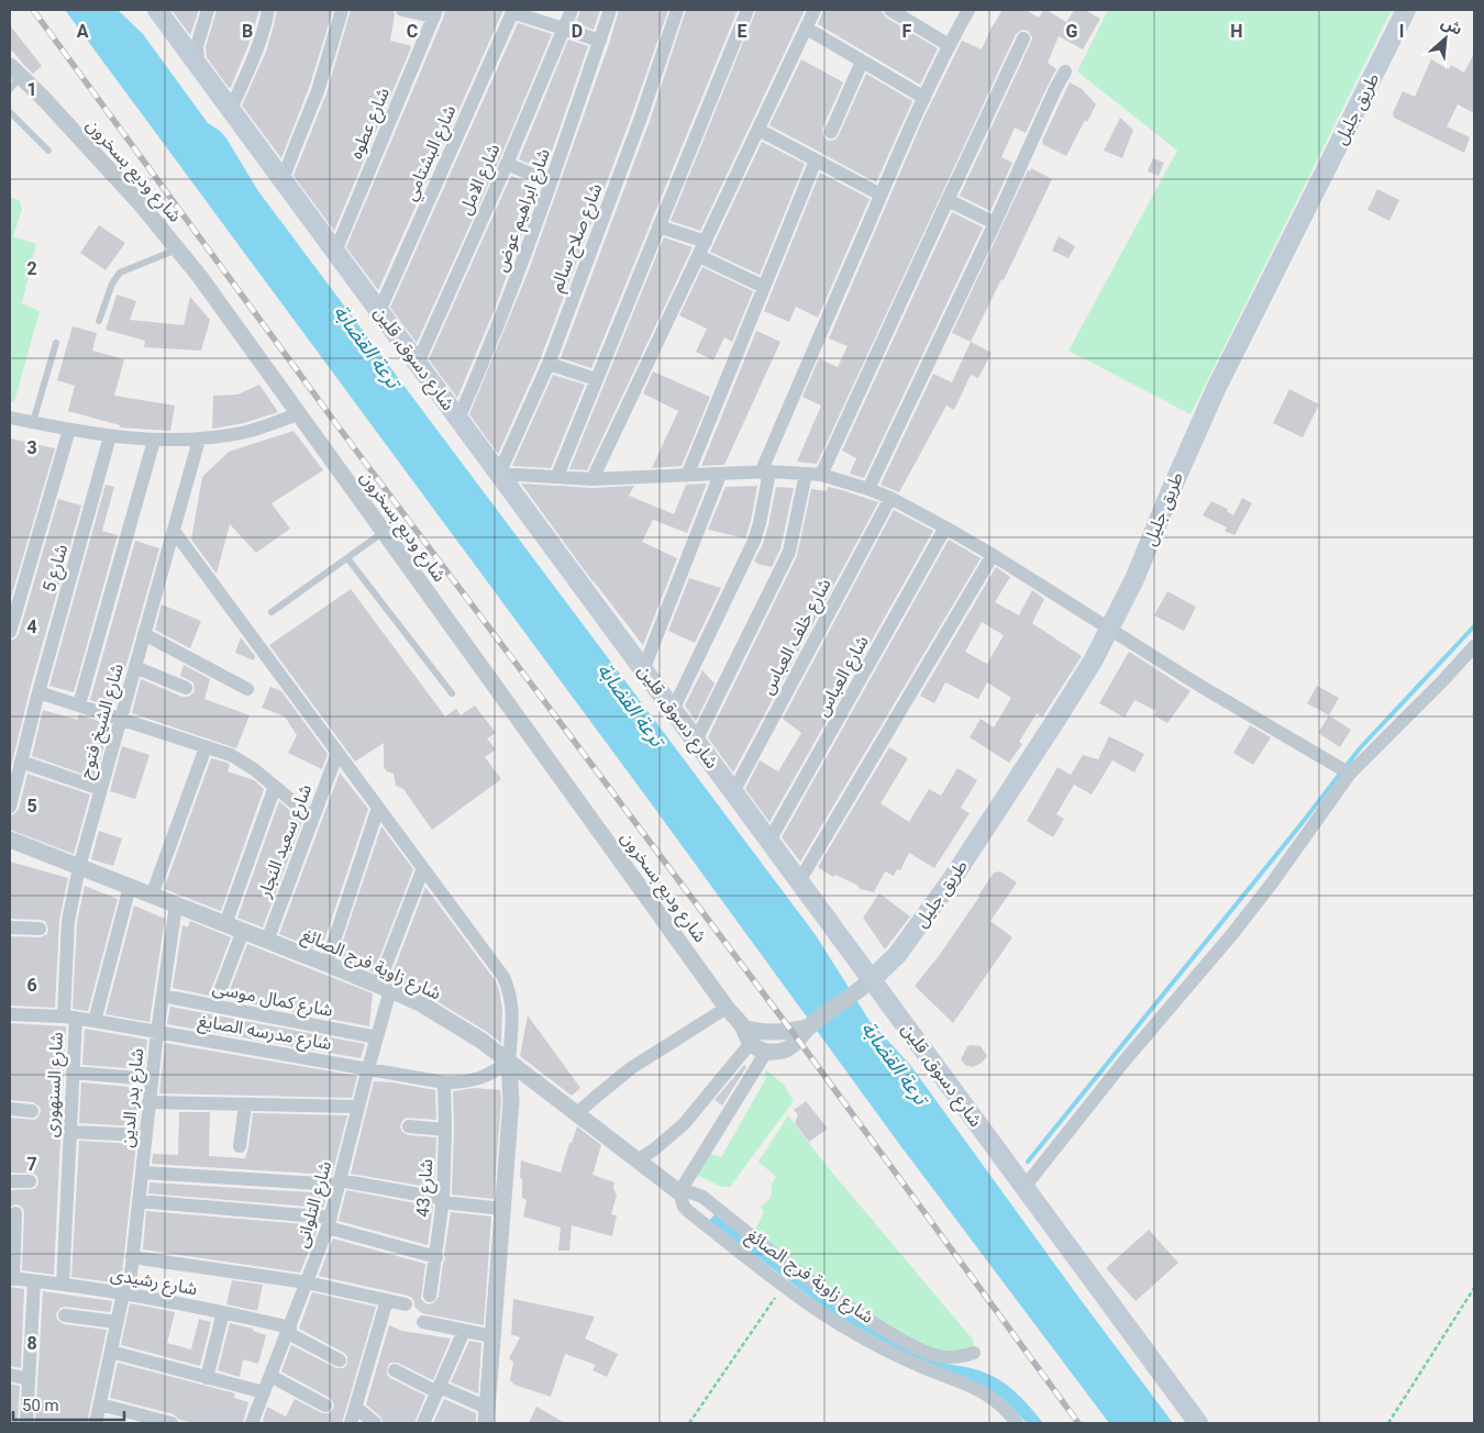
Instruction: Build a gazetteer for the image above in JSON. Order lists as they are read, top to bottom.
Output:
{
  "streets": {
    "main road": ["طريق جليل", "شارع دسوق, قلين"],
    "street": [
      "شارع عطوه",
      "شارع البشتامي",
      "شارع وديع بسخرون",
      "شارع الامل",
      "شارع ابراهيم عوض",
      "شارع صلاح سالم",
      "شارع 5",
      "شارع خلف العباس",
      "شارع العباس",
      "شارع الشيخ فتوح",
      "شارع سعيد النجار",
      "شارع زاوية فرج الصائغ",
      "شارع كمال موسى",
      "شارع مدرسه الصايغ",
      "شارع السنهورى",
      "شارع بدر الدين",
      "شارع 43",
      "شارع التلوانى",
      "شارع رشيدى"
    ]
  },
  "crossings": [
    ["طريق جليل", "شارع دسوق, قلين"],
    ["شارع عطوه", "شارع دسوق, قلين"],
    ["شارع البشتامي", "شارع دسوق, قلين"],
    ["شارع الامل", "شارع دسوق, قلين"],
    ["شارع ابراهيم عوض", "شارع دسوق, قلين"],
    ["شارع صلاح سالم", "شارع دسوق, قلين"],
    ["شارع دسوق, قلين", "شارع خلف العباس"],
    ["شارع دسوق, قلين", "شارع العباس"],
    ["شارع الشيخ فتوح", "شارع زاوية فرج الصائغ"],
    ["شارع الشيخ فتوح", "شارع مدرسه الصايغ"],
    ["شارع الشيخ فتوح", "شارع السنهورى"],
    ["شارع سعيد النجار", "شارع زاوية فرج الصائغ"],
    ["شارع زاوية فرج الصائغ", "شارع مدرسه الصايغ"],
    ["شارع زاوية فرج الصائغ", "شارع بدر الدين"],
    ["شارع زاوية فرج الصائغ", "شارع التلوانى"],
    ["شارع كمال موسى", "شارع بدر الدين"],
    ["شارع كمال موسى", "شارع التلوانى"],
    ["شارع مدرسه الصايغ", "شارع السنهورى"],
    ["شارع مدرسه الصايغ", "شارع بدر الدين"],
    ["شارع مدرسه الصايغ", "شارع 43"],
    ["شارع مدرسه الصايغ", "شارع التلوانى"],
    ["شارع السنهورى", "شارع رشيدى"],
    ["شارع بدر الدين", "شارع رشيدى"],
    ["شارع التلوانى", "شارع رشيدى"]
  ],
  "water": ["ترعة القضابة"],
  "scale_bar": "50 m",
  "north": "top right",
  "grid": {
    "columns": [
      "A",
      "B",
      "C",
      "D",
      "E",
      "F",
      "G",
      "H",
      "I"
    ],
    "rows": [
      "1",
      "2",
      "3",
      "4",
      "5",
      "6",
      "7",
      "8"
    ]
  }
}
